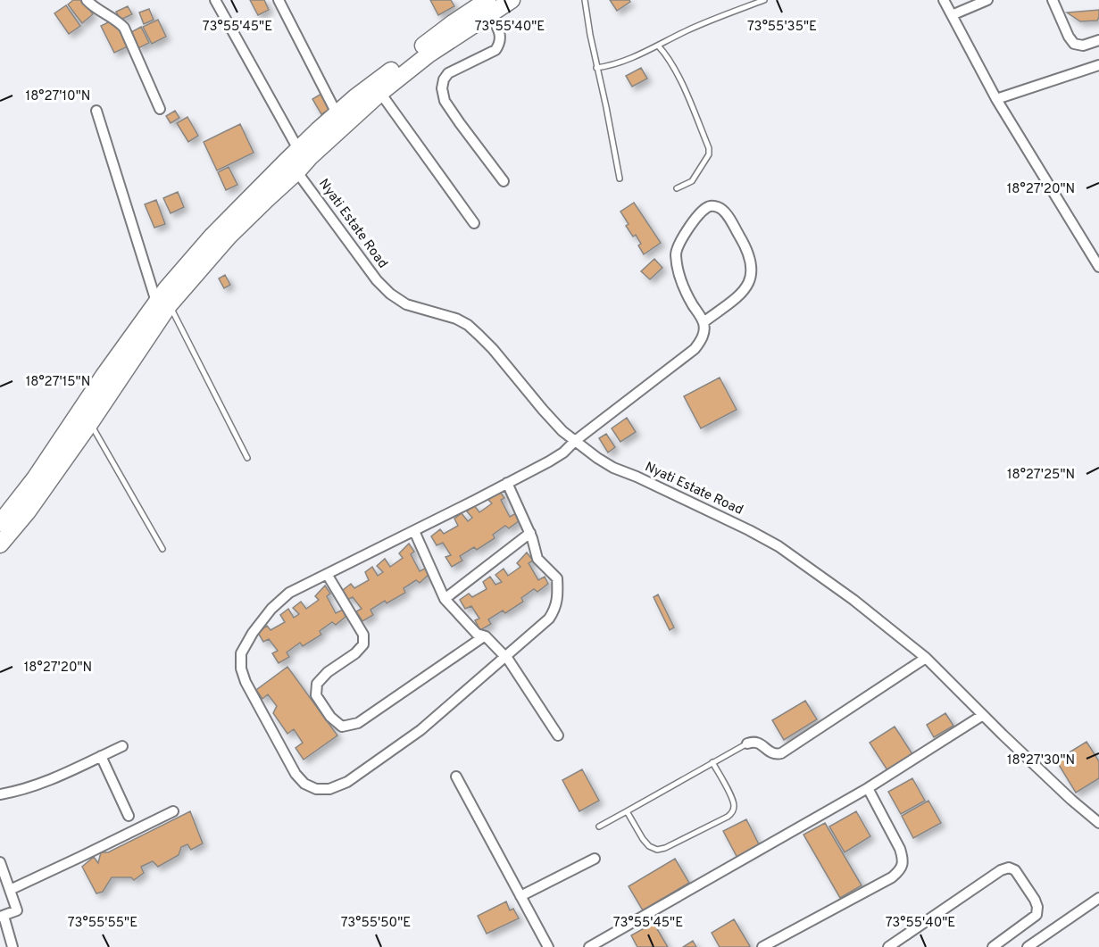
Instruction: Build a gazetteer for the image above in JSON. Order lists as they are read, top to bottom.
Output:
{
  "streets": {
    "street": ["Nyati Estate Road"]
  },
  "coordinates": [
    "73°55'45\"E",
    "73°55'40\"E",
    "73°55'35\"E",
    "18°27'10\"N",
    "18°27'20\"N",
    "18°27'15\"N",
    "18°27'25\"N",
    "18°27'30\"N",
    "73°55'55\"E",
    "73°55'50\"E"
  ]
}
